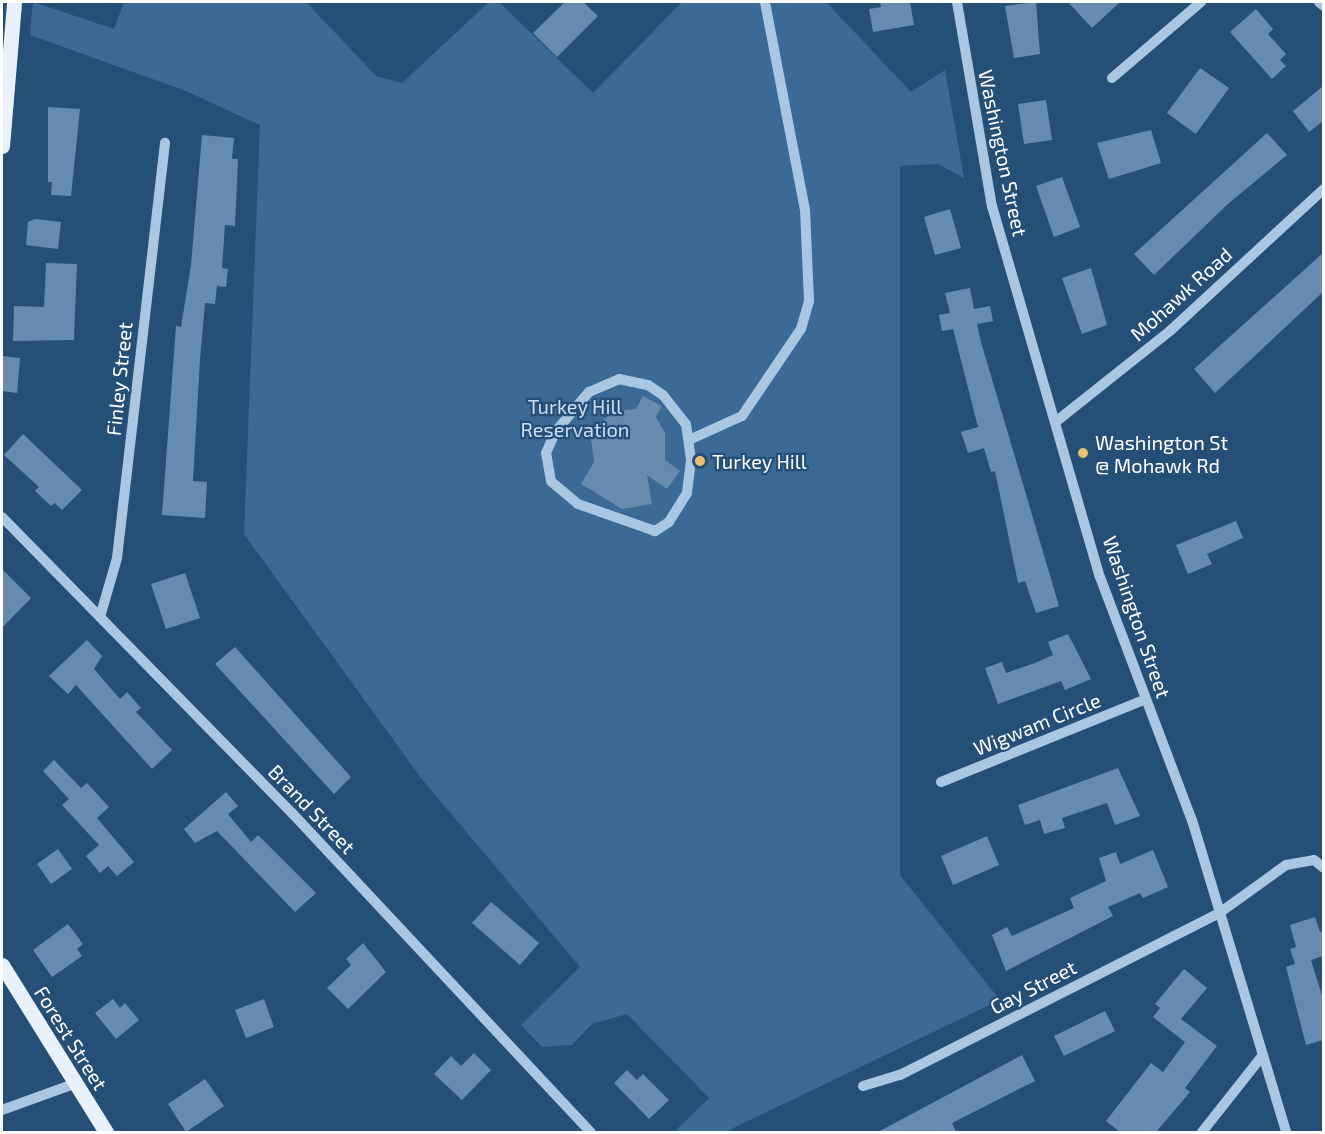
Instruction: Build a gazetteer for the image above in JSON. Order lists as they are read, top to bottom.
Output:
{
  "streets": {
    "main road": ["Forest Street"],
    "street": [
      "Washington Street",
      "Mohawk Road",
      "Finley Street",
      "Wigwam Circle",
      "Brand Street",
      "Gay Street"
    ]
  },
  "crossings": [
    ["Washington Street", "Mohawk Road"],
    ["Washington Street", "Wigwam Circle"],
    ["Washington Street", "Gay Street"],
    ["Finley Street", "Brand Street"]
  ],
  "parks": ["Turkey Hill Reservation"],
  "places": ["Washington St @ Mohawk Rd", "Turkey Hill"]
}
